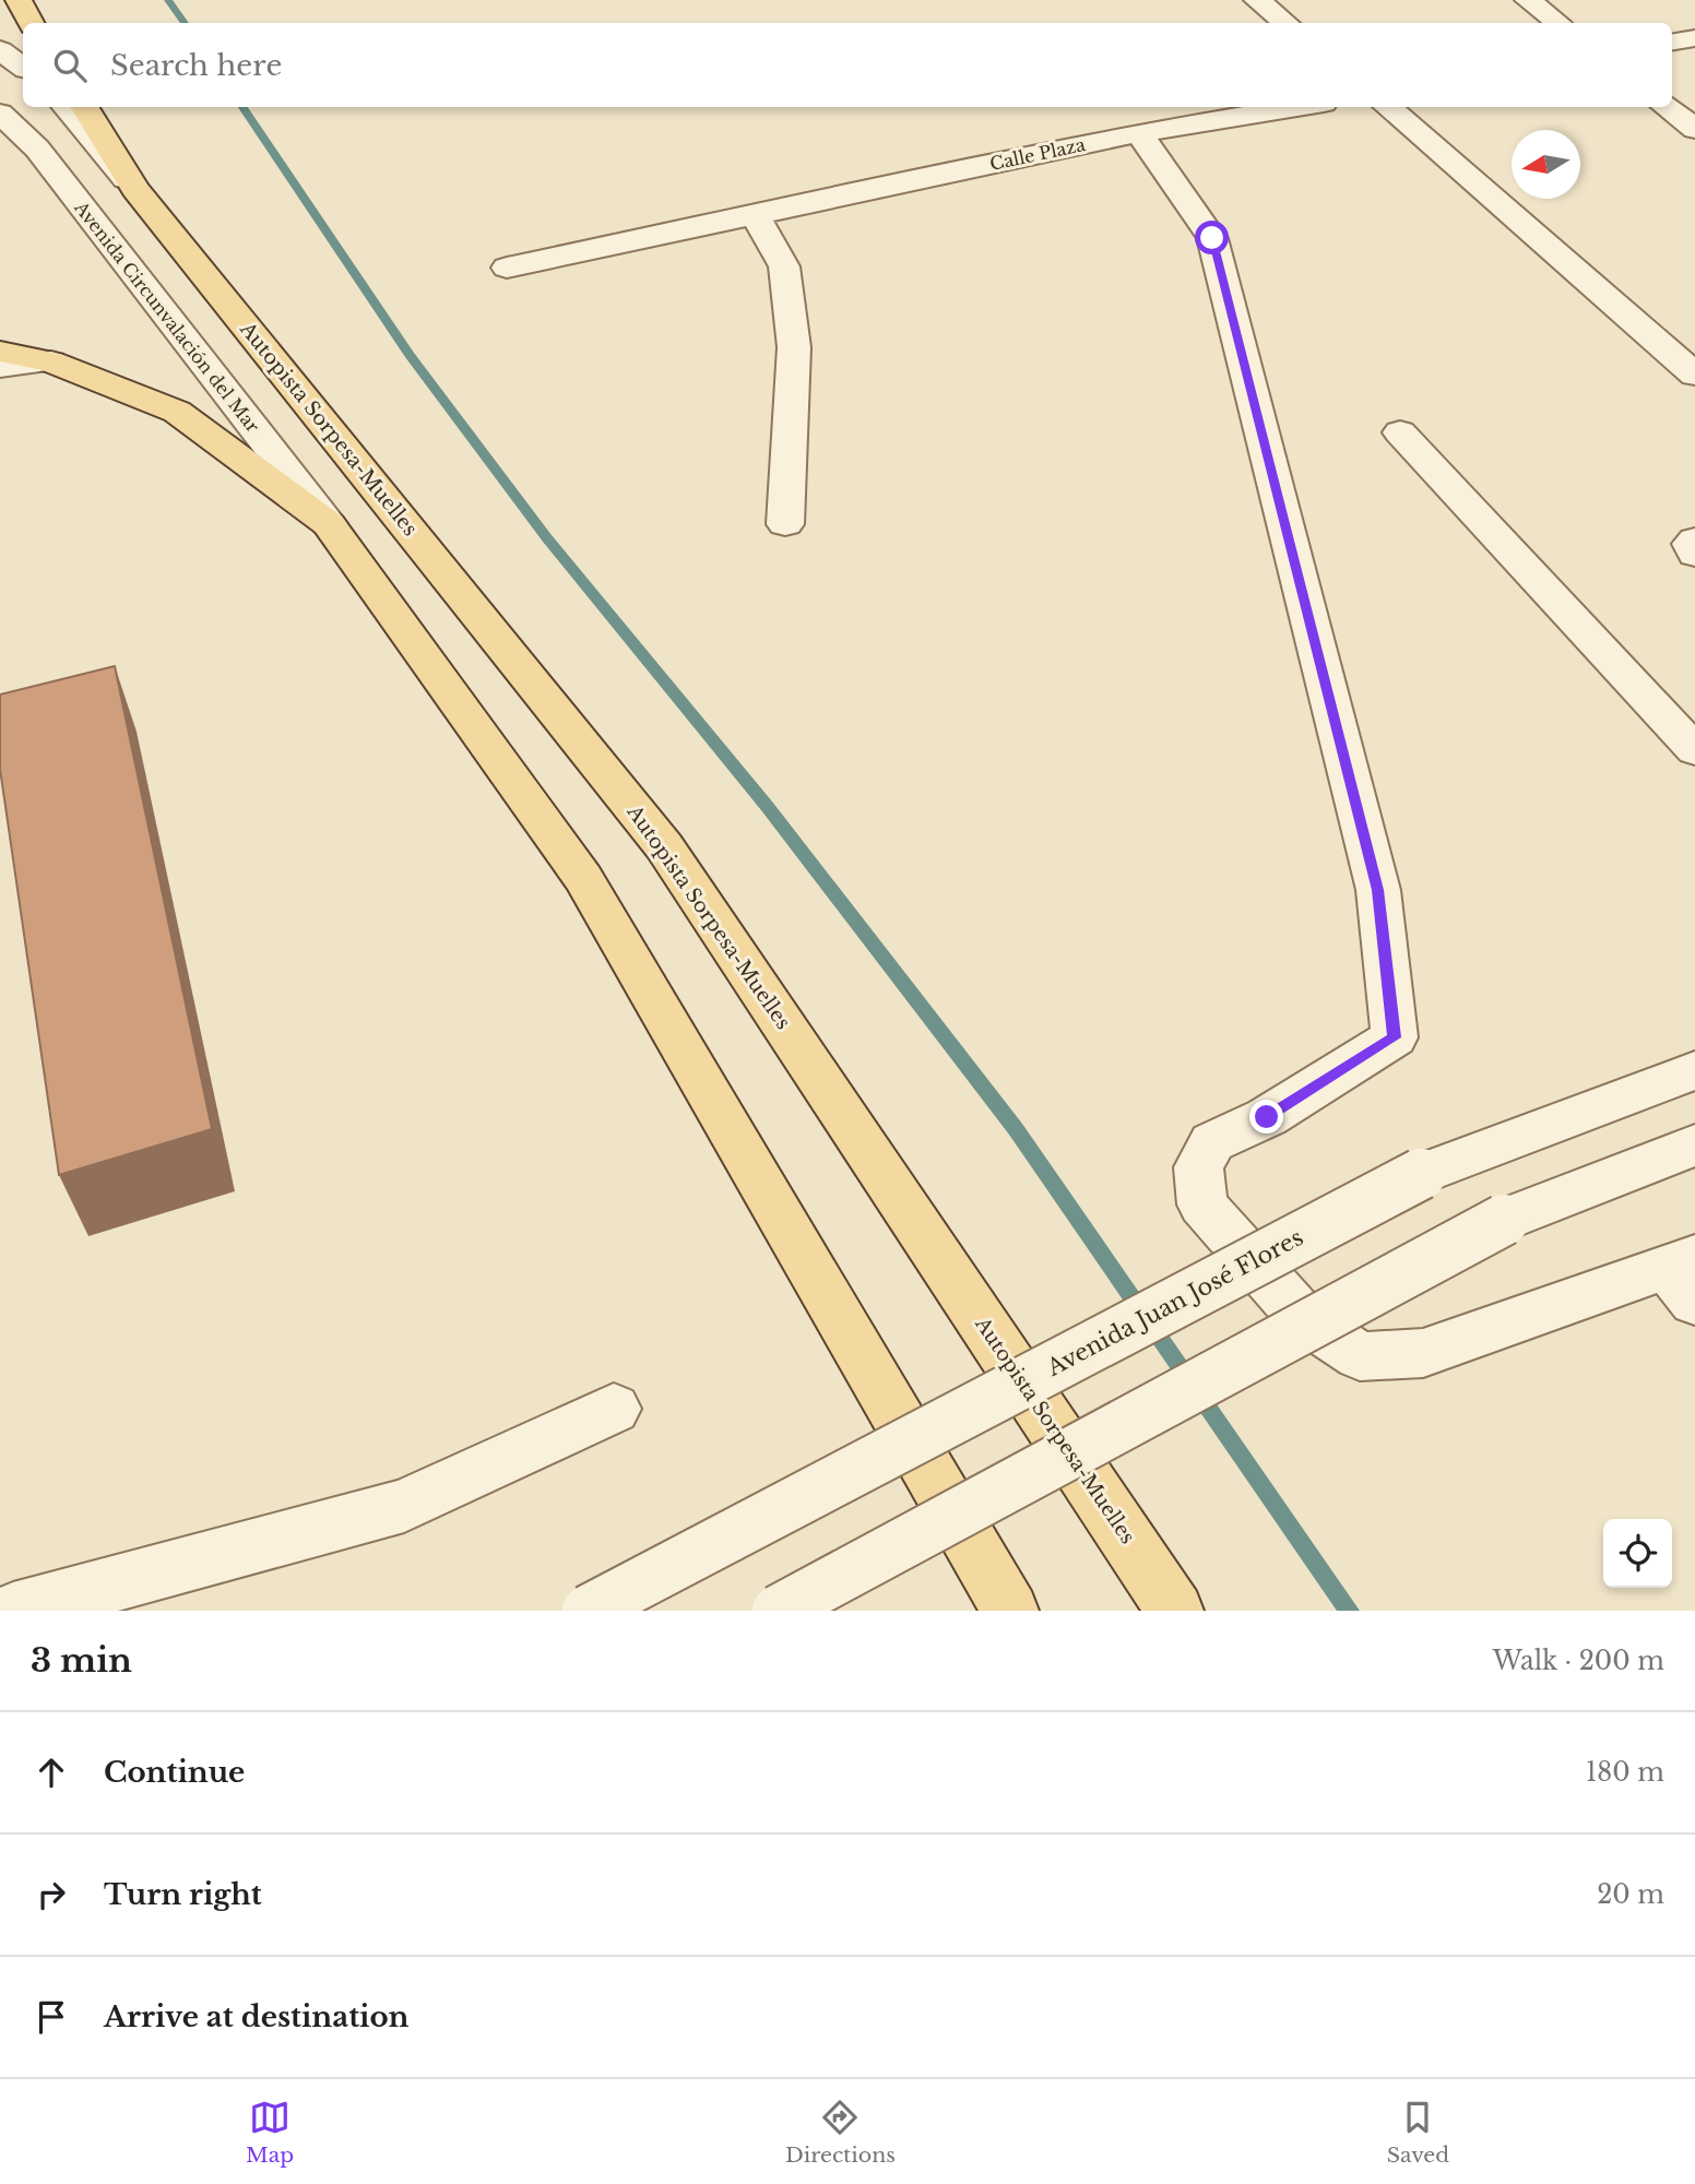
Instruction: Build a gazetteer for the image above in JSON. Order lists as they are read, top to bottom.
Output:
{
  "streets": {
    "main road": ["Autopista Sorpesa-Muelles"],
    "street": ["Calle Plaza", "Avenida Circunvalación del Mar", "Avenida Juan José Flores"]
  },
  "north": "left",
  "page": {
    "search": "Search here",
    "heading": ["3 min", "Walk · 200 m"],
    "list": [
      ["Continue", "180 m"],
      ["Turn right", "20 m"],
      "Arrive at destination"
    ],
    "nav": ["Map", "Directions", "Saved"]
  }
}
